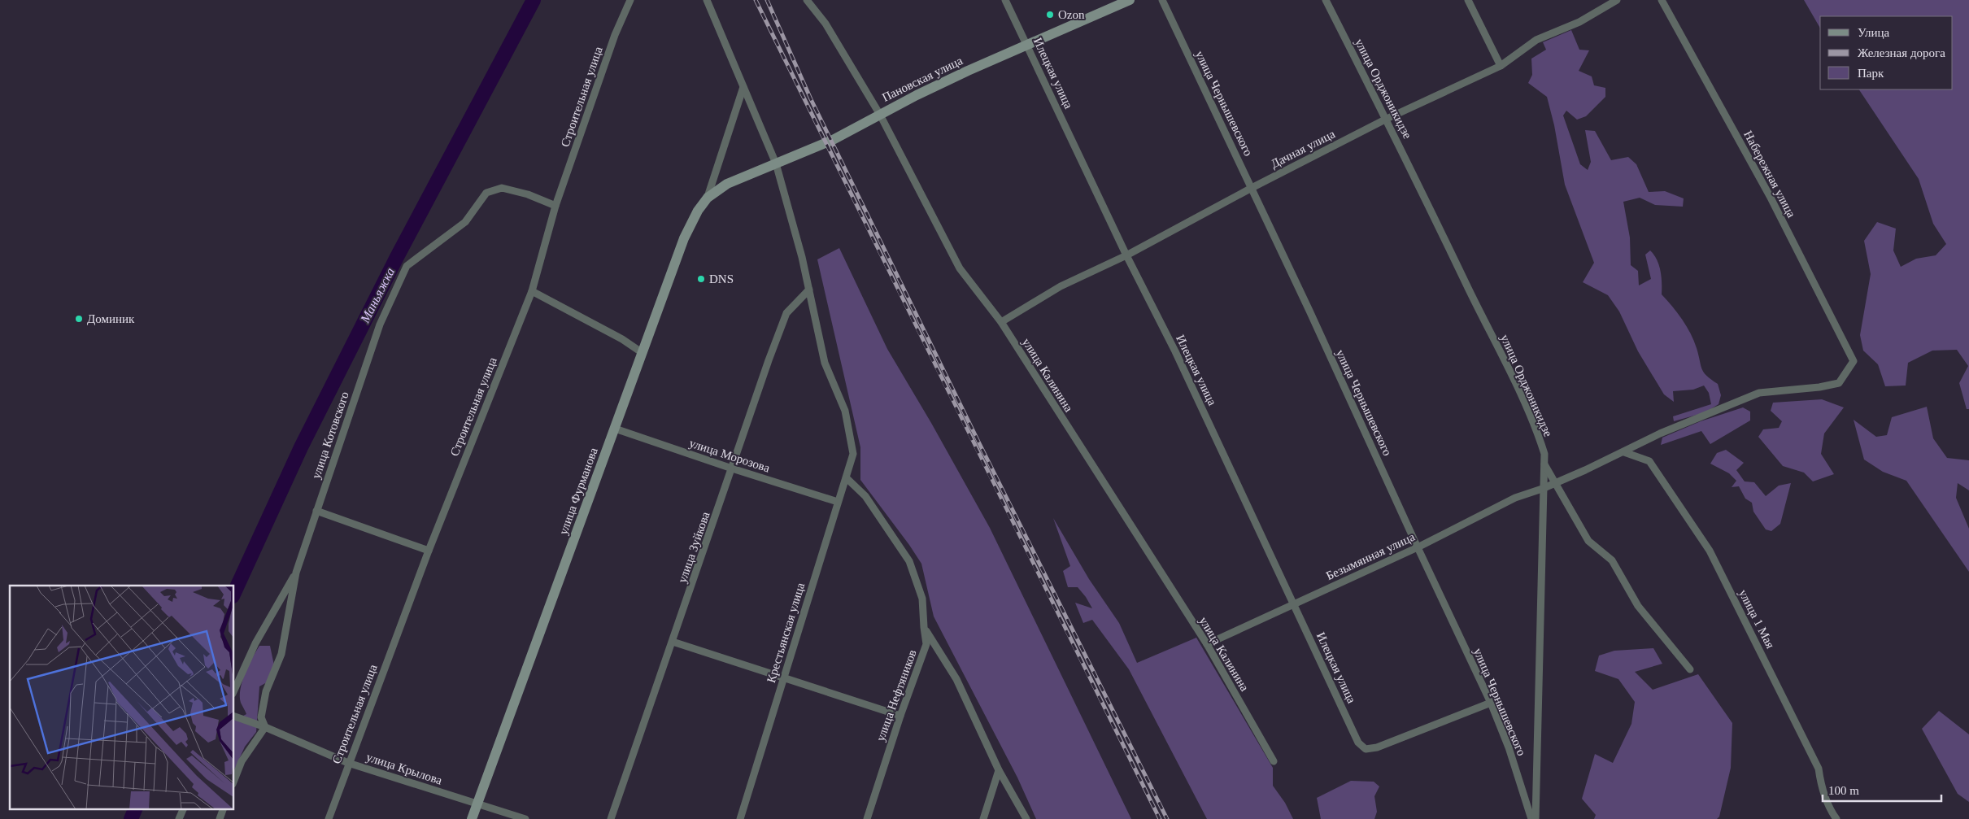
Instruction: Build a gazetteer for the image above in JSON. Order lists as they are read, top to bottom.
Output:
{
  "streets": {
    "main road": ["Пановская улица", "улица Фурманова"],
    "street": [
      "Илецкая улица",
      "улица Орджоникидзе",
      "Строительная улица",
      "улица Чернышевского",
      "Дачная улица",
      "Набережная улица",
      "улица Калинина",
      "улица Котовского",
      "улица Морозова",
      "улица Зуйкова",
      "Безымянная улица",
      "улица 1 Мая",
      "Крестьянская улица",
      "улица Нефтяников",
      "улица Крылова"
    ]
  },
  "crossings": [
    ["Илецкая улица", "Пановская улица"],
    ["Илецкая улица", "улица Чернышевского"],
    ["Илецкая улица", "Дачная улица"],
    ["Илецкая улица", "Безымянная улица"],
    ["Пановская улица", "улица Калинина"],
    ["Пановская улица", "улица Фурманова"],
    ["улица Орджоникидзе", "Дачная улица"],
    ["улица Орджоникидзе", "Безымянная улица"],
    ["Строительная улица", "улица Котовского"],
    ["Строительная улица", "улица Крылова"],
    ["улица Чернышевского", "Дачная улица"],
    ["улица Чернышевского", "Безымянная улица"],
    ["Дачная улица", "улица Калинина"],
    ["Набережная улица", "Безымянная улица"],
    ["улица Калинина", "Безымянная улица"],
    ["улица Котовского", "улица Крылова"],
    ["улица Морозова", "улица Фурманова"],
    ["улица Морозова", "улица Зуйкова"],
    ["улица Морозова", "Крестьянская улица"],
    ["улица Фурманова", "улица Крылова"],
    ["улица Зуйкова", "Крестьянская улица"],
    ["Безымянная улица", "улица 1 Мая"],
    ["Крестьянская улица", "улица Нефтяников"]
  ],
  "water": ["Маньяжка"],
  "places": ["Ozon", "DNS", "Доминик"],
  "legend": ["Улица", "Железная дорога", "Парк"],
  "scale_bar": "100 m"
}
